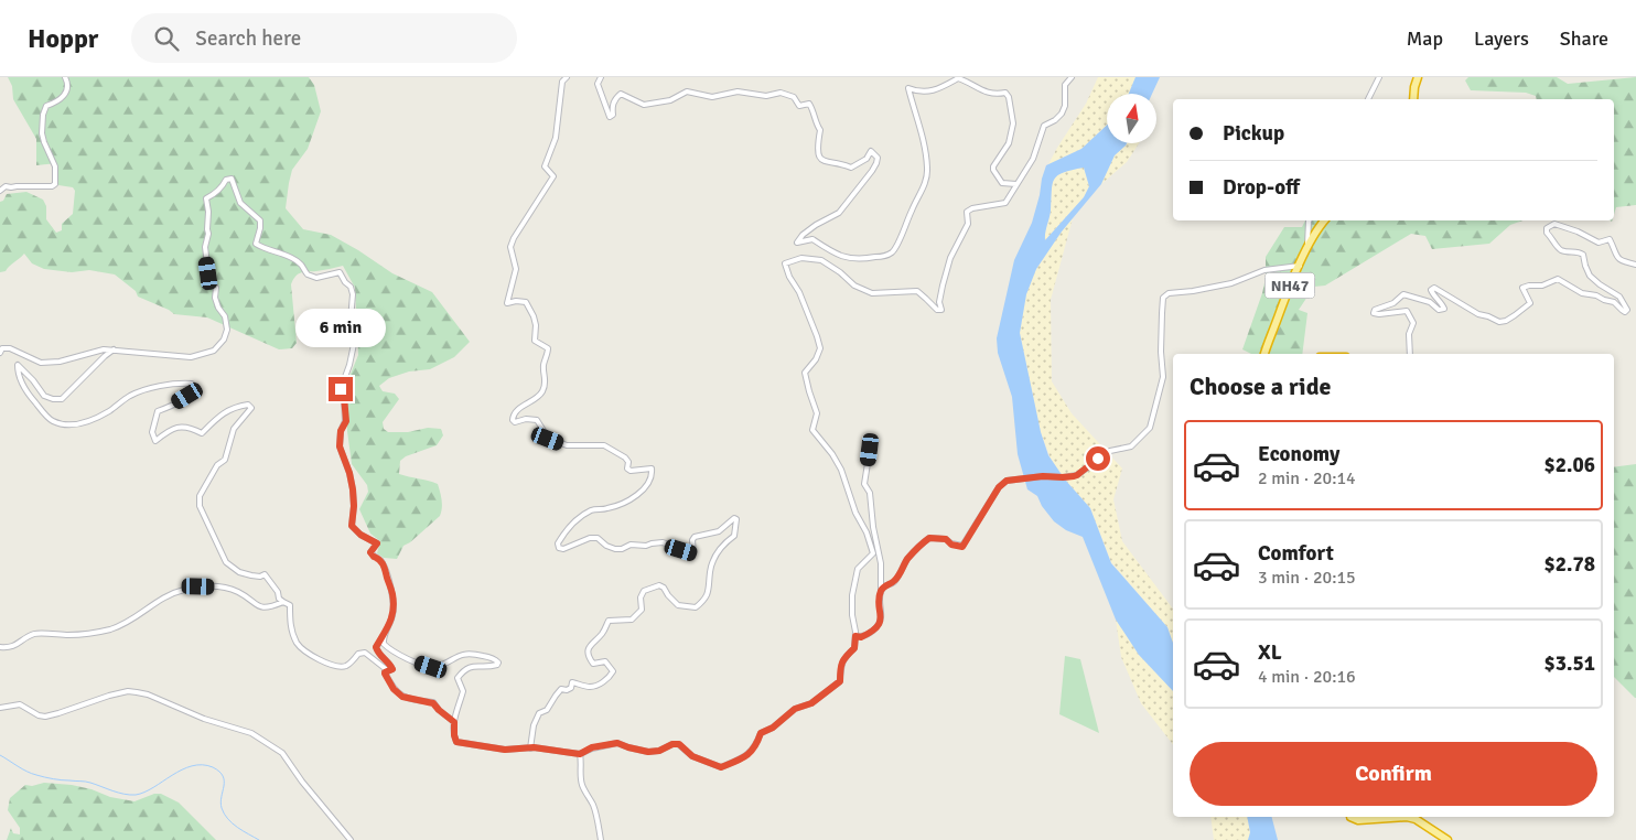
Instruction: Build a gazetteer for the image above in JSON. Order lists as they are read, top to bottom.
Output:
{
  "streets": {
    "highway": ["NH47"]
  },
  "north": "top",
  "page": {
    "header": "Hoppr",
    "search": "Search here",
    "nav": ["Map", "Layers", "Share"],
    "banner": ["Pickup", "Drop-off"],
    "bubble": "6 min",
    "heading": "Choose a ride",
    "list": [
      {
        "name": "Economy",
        "note": "2 min · 20:14",
        "value": "$2.06"
      },
      {
        "name": "Comfort",
        "note": "3 min · 20:15",
        "value": "$2.78"
      },
      {
        "name": "XL",
        "note": "4 min · 20:16",
        "value": "$3.51"
      }
    ],
    "buttons": "Confirm"
  }
}
